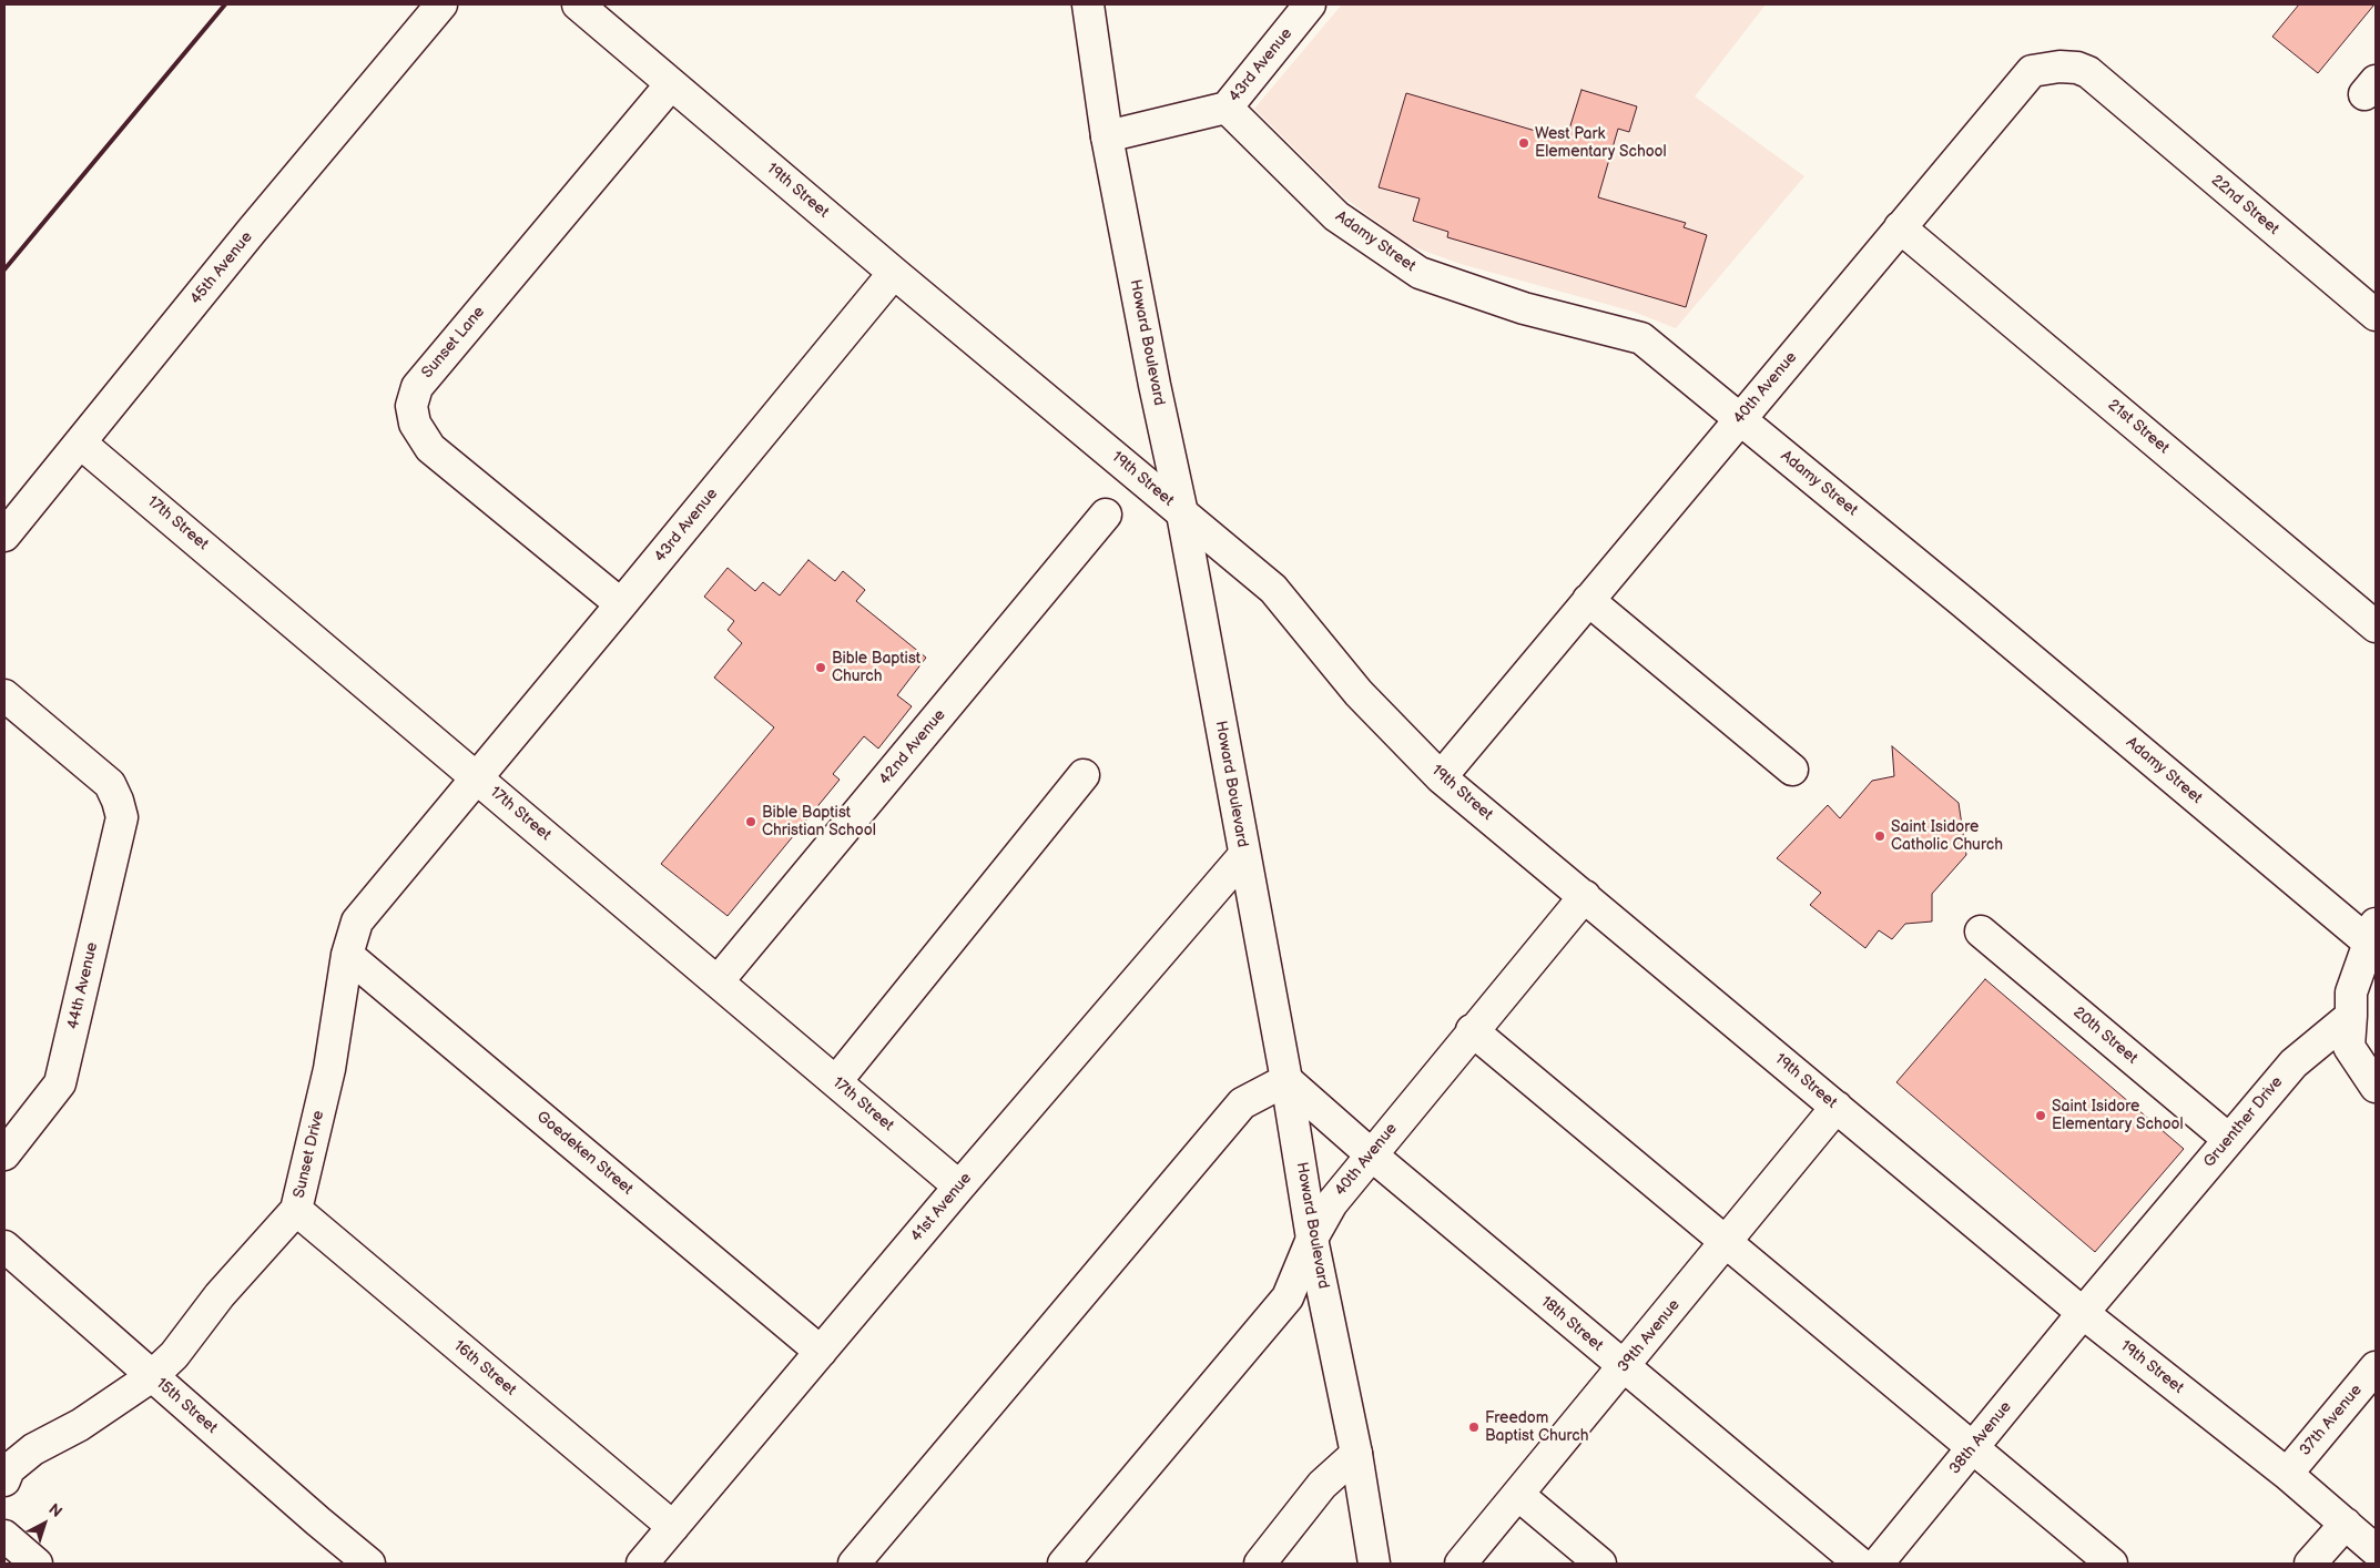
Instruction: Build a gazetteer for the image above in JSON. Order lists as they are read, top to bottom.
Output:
{
  "streets": {
    "street": [
      "43rd Avenue",
      "19th Street",
      "22nd Street",
      "Adamy Street",
      "45th Avenue",
      "Sunset Lane",
      "Howard Boulevard",
      "40th Avenue",
      "21st Street",
      "17th Street",
      "42nd Avenue",
      "44th Avenue",
      "20th Street",
      "Gruenther Drive",
      "Goedeken Street",
      "Sunset Drive",
      "41st Avenue",
      "18th Street",
      "39th Avenue",
      "16th Street",
      "15th Street",
      "37th Avenue",
      "38th Avenue"
    ]
  },
  "crossings": [
    ["43rd Avenue", "19th Street"],
    ["43rd Avenue", "Adamy Street"],
    ["43rd Avenue", "Sunset Lane"],
    ["43rd Avenue", "Howard Boulevard"],
    ["43rd Avenue", "17th Street"],
    ["43rd Avenue", "Sunset Drive"],
    ["19th Street", "Sunset Lane"],
    ["19th Street", "Howard Boulevard"],
    ["19th Street", "40th Avenue"],
    ["19th Street", "Gruenther Drive"],
    ["19th Street", "39th Avenue"],
    ["19th Street", "37th Avenue"],
    ["19th Street", "38th Avenue"],
    ["22nd Street", "40th Avenue"],
    ["Adamy Street", "40th Avenue"],
    ["45th Avenue", "17th Street"],
    ["Howard Boulevard", "40th Avenue"],
    ["Howard Boulevard", "41st Avenue"],
    ["Howard Boulevard", "18th Street"],
    ["40th Avenue", "21st Street"],
    ["40th Avenue", "18th Street"],
    ["17th Street", "42nd Avenue"],
    ["17th Street", "Sunset Drive"],
    ["17th Street", "41st Avenue"],
    ["20th Street", "Gruenther Drive"],
    ["Gruenther Drive", "38th Avenue"],
    ["Goedeken Street", "Sunset Drive"],
    ["Goedeken Street", "41st Avenue"],
    ["Sunset Drive", "16th Street"],
    ["Sunset Drive", "15th Street"],
    ["41st Avenue", "16th Street"],
    ["18th Street", "39th Avenue"]
  ],
  "places": [
    "West Park Elementary School",
    "Bible Baptist Church",
    "Bible Baptist Christian School",
    "Saint Isidore Catholic Church",
    "Saint Isidore Elementary School",
    "Freedom Baptist Church"
  ],
  "north": "top right"
}
